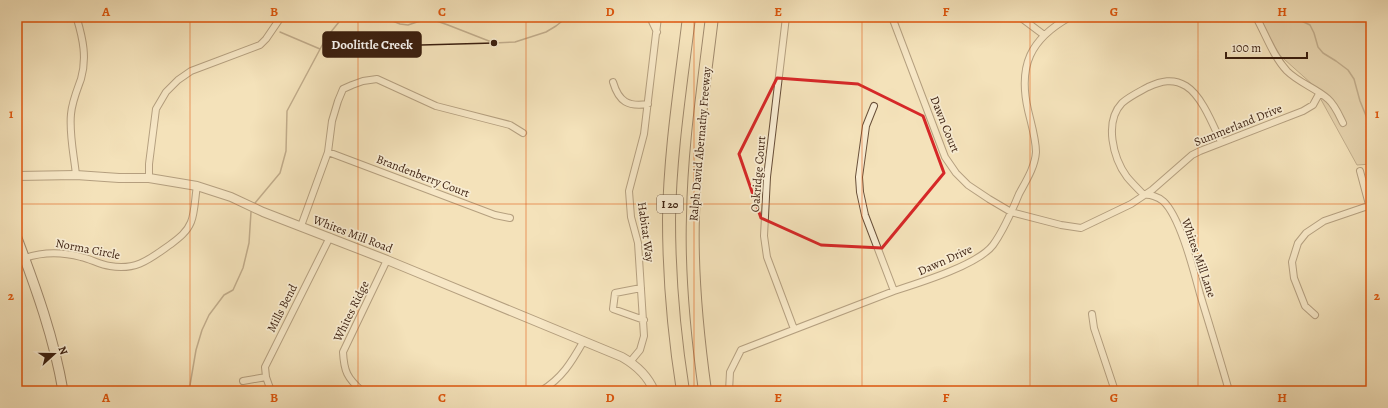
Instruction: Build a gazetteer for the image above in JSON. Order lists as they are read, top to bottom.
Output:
{
  "streets": {
    "highway": ["Ralph David Abernathy Freeway", "I 20"],
    "street": [
      "Dawn Court",
      "Summerland Drive",
      "Oakridge Court",
      "Brandenberry Court",
      "Habitat Way",
      "Whites Mill Road",
      "Norma Circle",
      "Whites Mill Lane",
      "Dawn Drive",
      "Mills Bend",
      "Whites Ridge"
    ]
  },
  "crossings": [
    ["Dawn Court", "Summerland Drive"],
    ["Dawn Court", "Dawn Drive"],
    ["Summerland Drive", "Whites Mill Lane"],
    ["Summerland Drive", "Dawn Drive"],
    ["Oakridge Court", "Dawn Drive"],
    ["Habitat Way", "Whites Mill Road"],
    ["Whites Mill Road", "Norma Circle"],
    ["Whites Mill Road", "Mills Bend"],
    ["Whites Mill Road", "Whites Ridge"]
  ],
  "places": ["Doolittle Creek"],
  "scale_bar": "100 m",
  "north": "right",
  "grid": {
    "columns": [
      "A",
      "B",
      "C",
      "D",
      "E",
      "F",
      "G",
      "H"
    ],
    "rows": ["1", "2"]
  }
}
